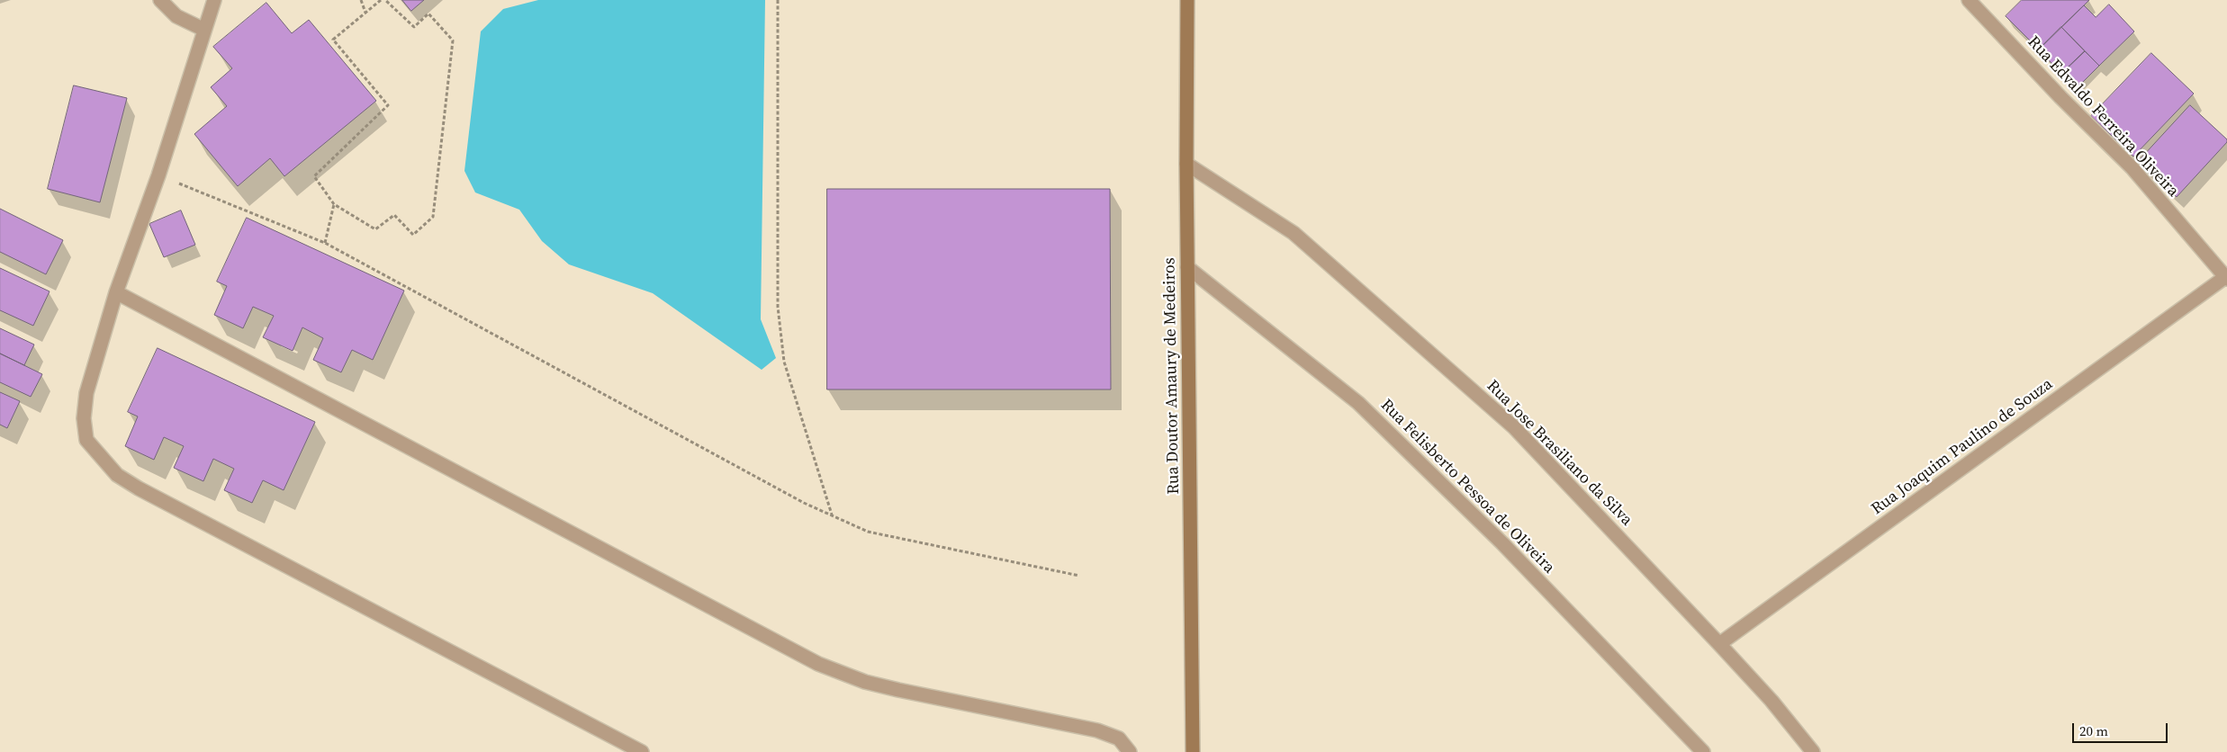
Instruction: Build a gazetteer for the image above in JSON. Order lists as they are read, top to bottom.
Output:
{
  "streets": {
    "street": [
      "Rua Edvaldo Ferreira Oliveira",
      "Rua Doutor Amaury de Medeiros",
      "Rua Joaquim Paulino de Souza",
      "Rua Jose Brasiliano da Silva",
      "Rua Felisberto Pessoa de Oliveira"
    ]
  },
  "crossings": [
    ["Rua Edvaldo Ferreira Oliveira", "Rua Joaquim Paulino de Souza"],
    ["Rua Doutor Amaury de Medeiros", "Rua Jose Brasiliano da Silva"],
    ["Rua Doutor Amaury de Medeiros", "Rua Felisberto Pessoa de Oliveira"],
    ["Rua Joaquim Paulino de Souza", "Rua Jose Brasiliano da Silva"]
  ],
  "scale_bar": "20 m"
}
